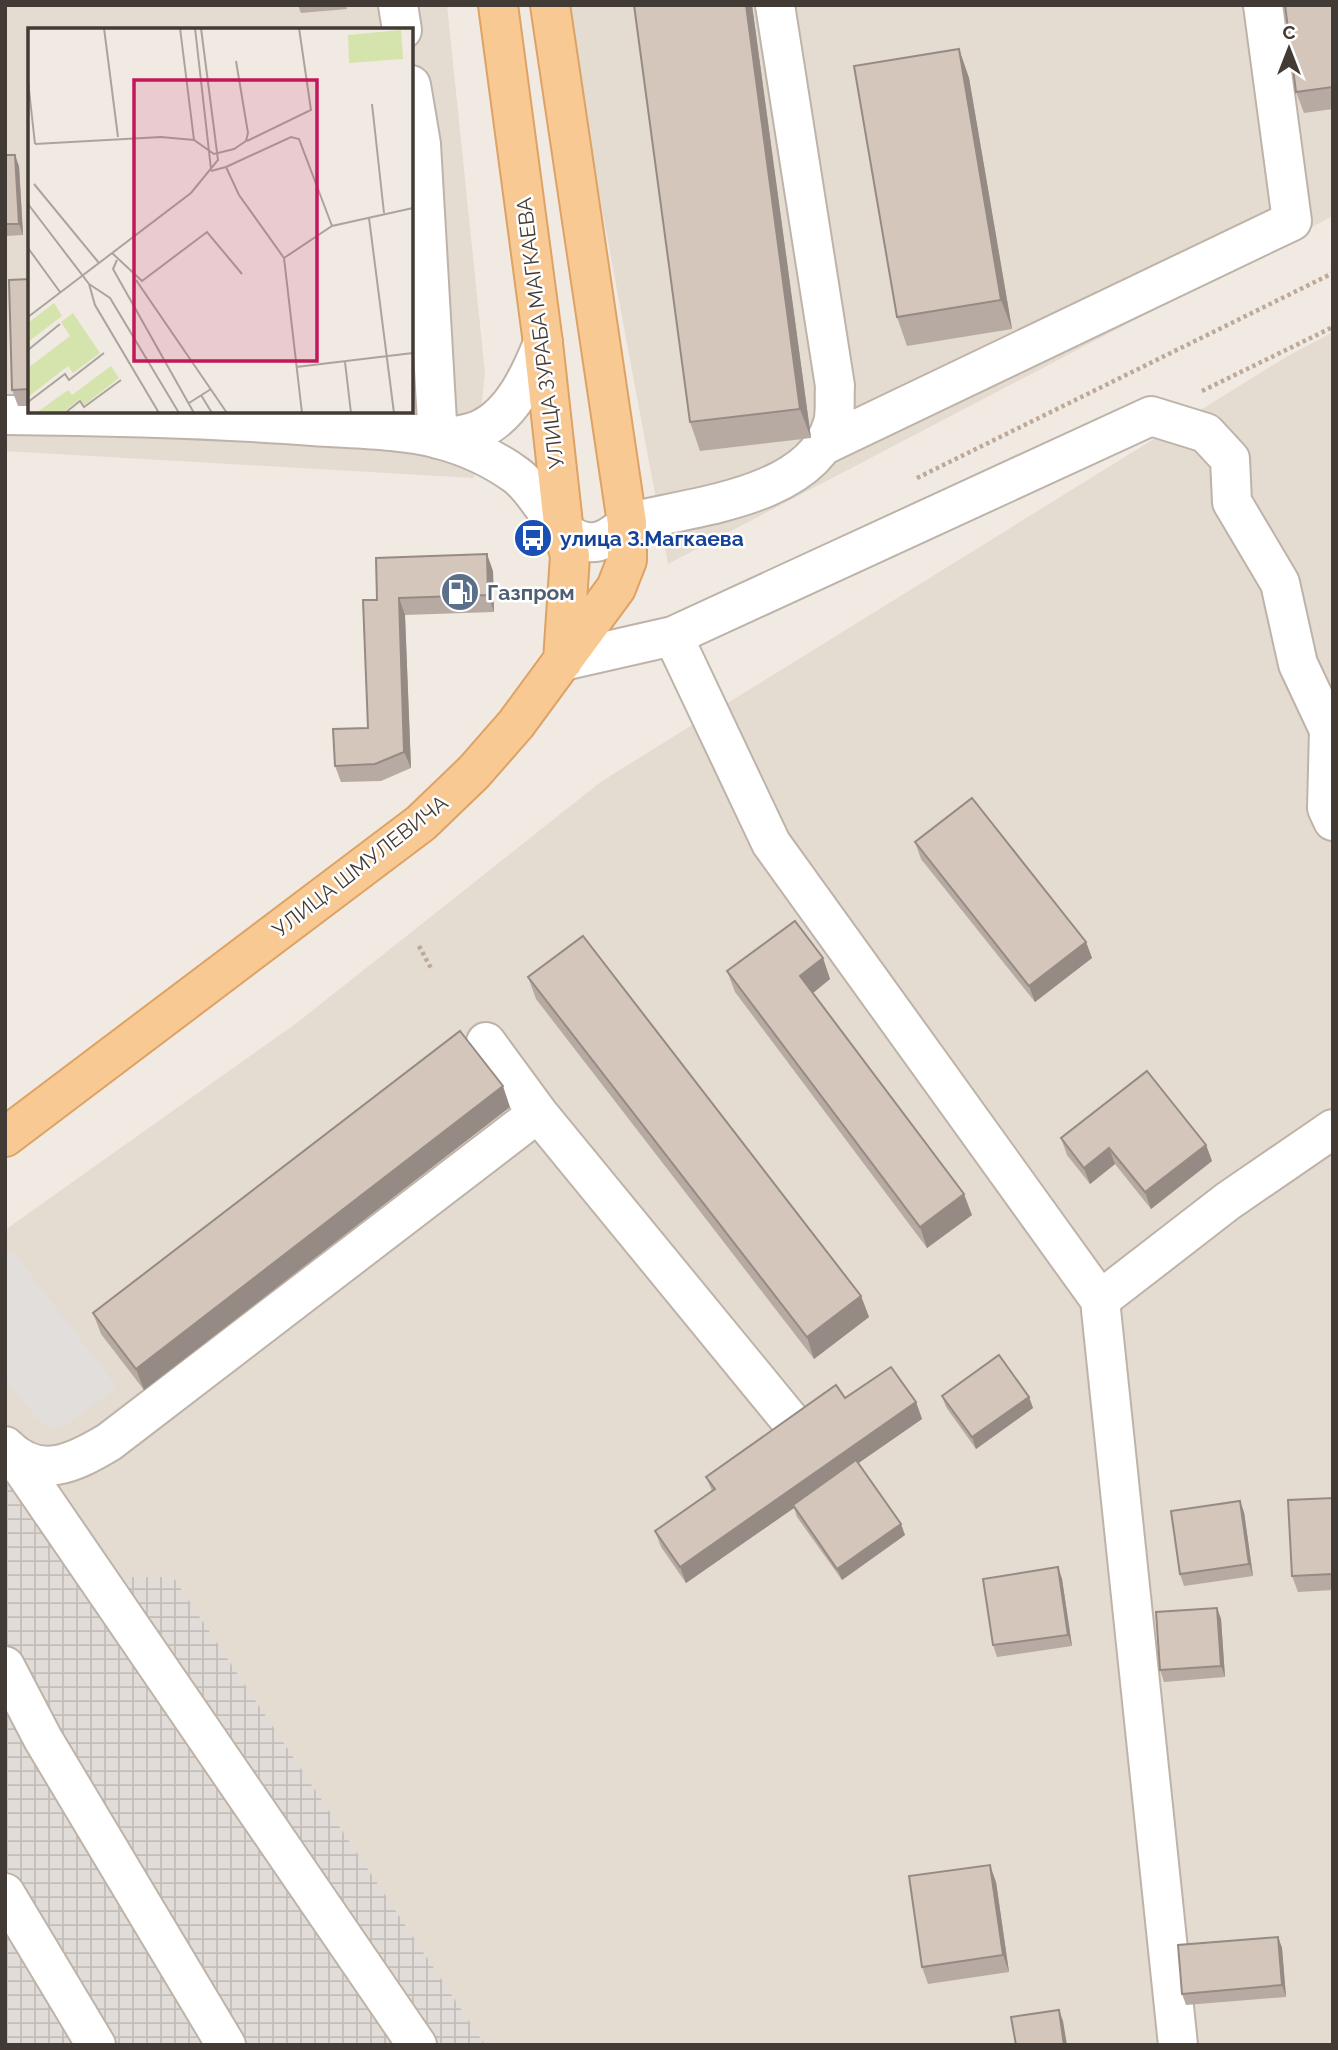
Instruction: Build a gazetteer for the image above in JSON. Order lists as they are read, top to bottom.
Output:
{
  "streets": {
    "main road": ["УЛИЦА ЗУРАБА МАГКАЕВА", "УЛИЦА ШМУЛЕВИЧА"]
  },
  "crossings": [
    ["УЛИЦА ЗУРАБА МАГКАЕВА", "УЛИЦА ШМУЛЕВИЧА"]
  ],
  "places": {
    "bus stop": ["улица З.Магкаева"],
    "fuel station": ["Газпром"]
  },
  "north": "top"
}
